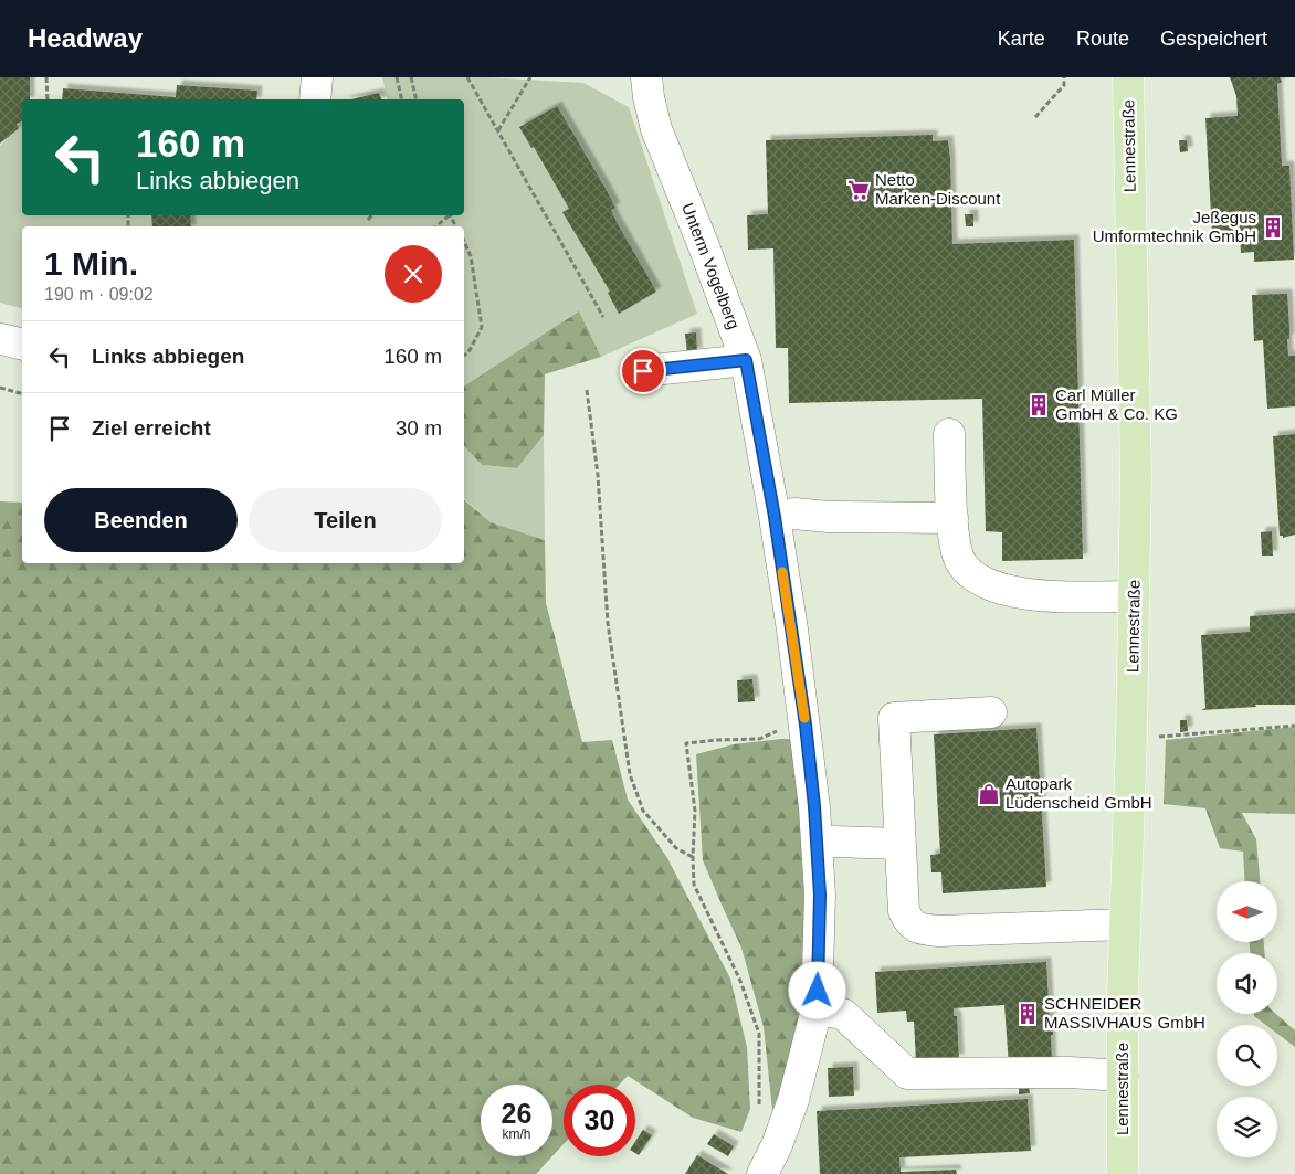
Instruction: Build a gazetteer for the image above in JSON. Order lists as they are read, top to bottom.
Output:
{
  "streets": {
    "main road": ["Lennestraße"],
    "street": ["Unterm Vogelberg"]
  },
  "places": {
    "supermarket": ["Netto Marken-Discount"],
    "building": ["Jeßegus Umformtechnik GmbH", "Carl Müller GmbH & Co. KG", "SCHNEIDER MASSIVHAUS GmbH"],
    "shop": ["Autopark Lüdenscheid GmbH"]
  },
  "north": "left",
  "page": {
    "header": "Headway",
    "nav": ["Karte", "Route", "Gespeichert"],
    "turn": ["160 m", "Links abbiegen"],
    "heading": ["1 Min.", "190 m · 09:02"],
    "list": [
      {
        "name": "Links abbiegen",
        "value": "160 m"
      },
      {
        "name": "Ziel erreicht",
        "value": "30 m"
      }
    ],
    "buttons": ["Beenden", "Teilen"],
    "speed": "26 km/h",
    "limit": "30"
  }
}
